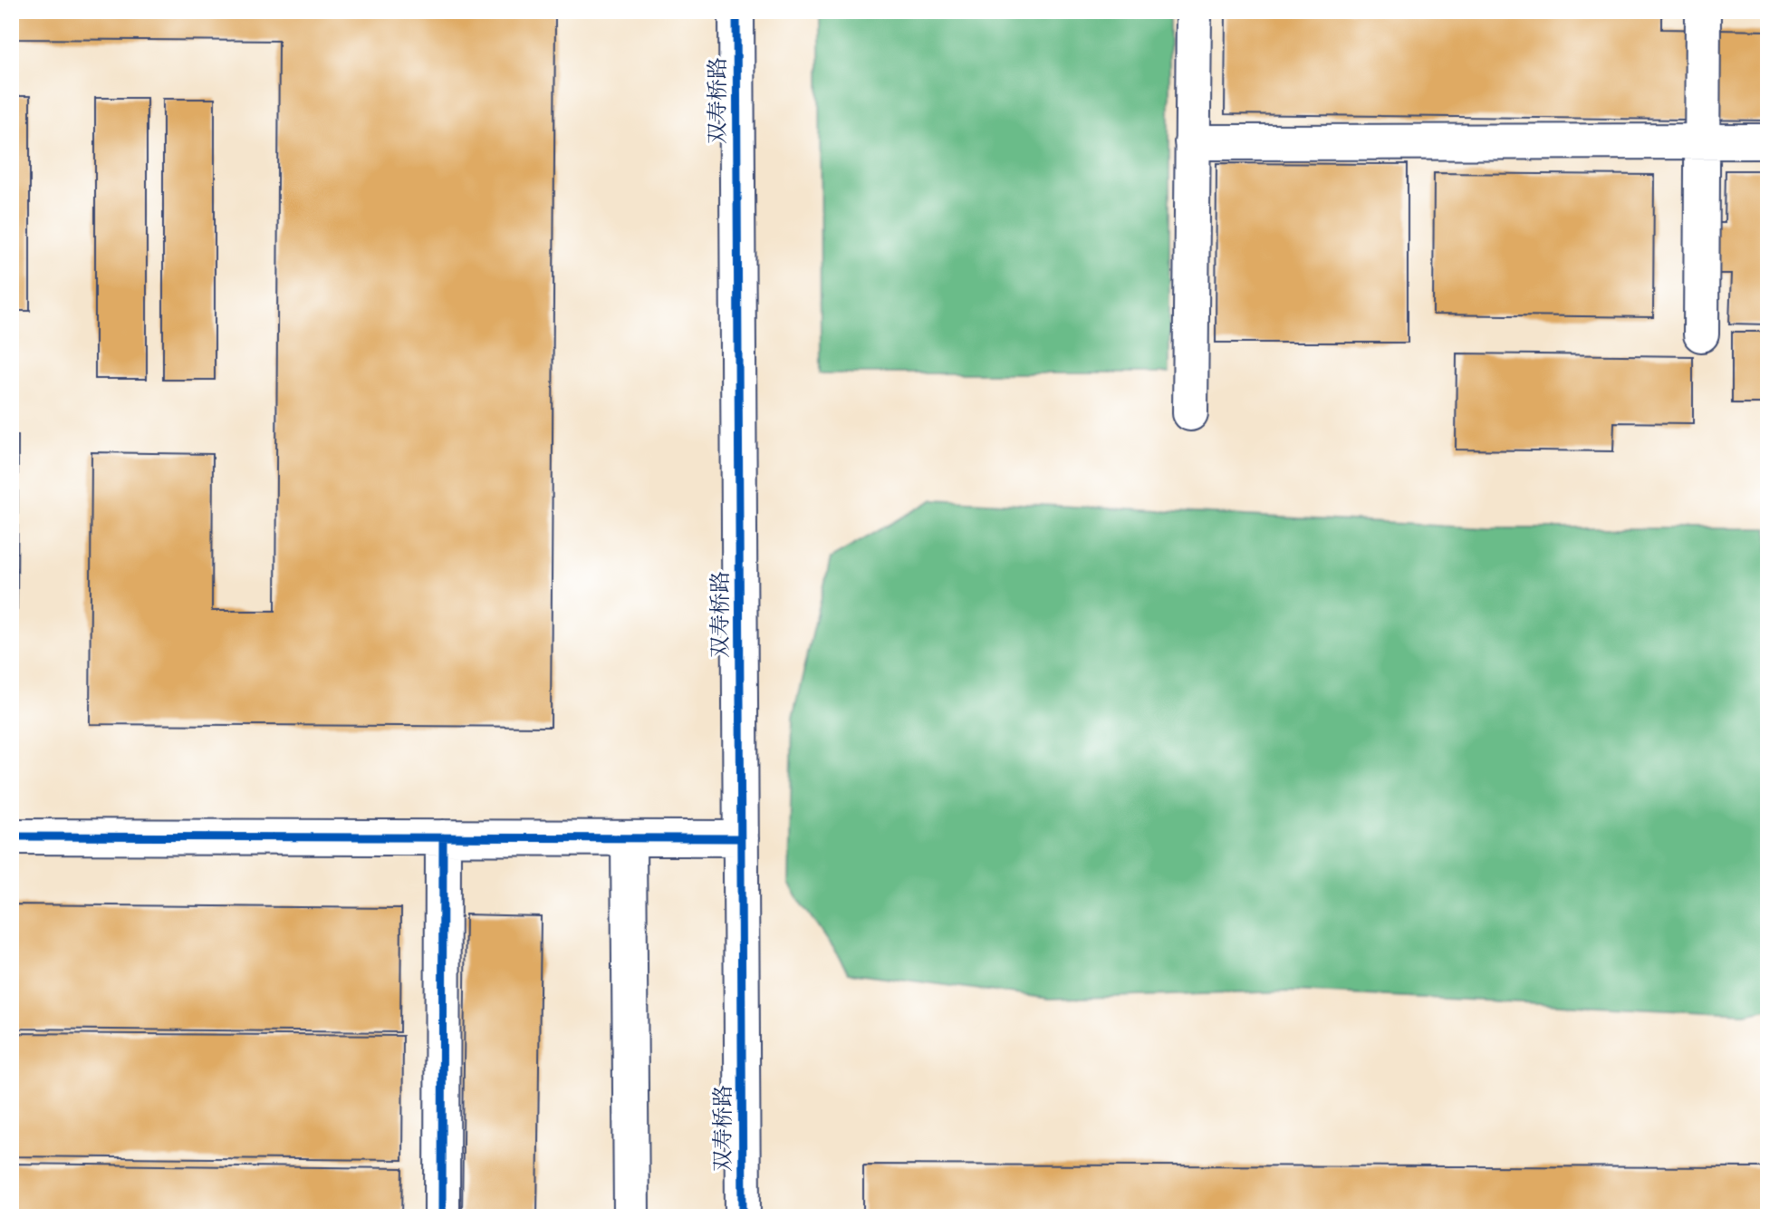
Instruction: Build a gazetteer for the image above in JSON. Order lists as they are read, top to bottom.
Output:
{
  "streets": {
    "street": ["双寿桥路"]
  }
}
